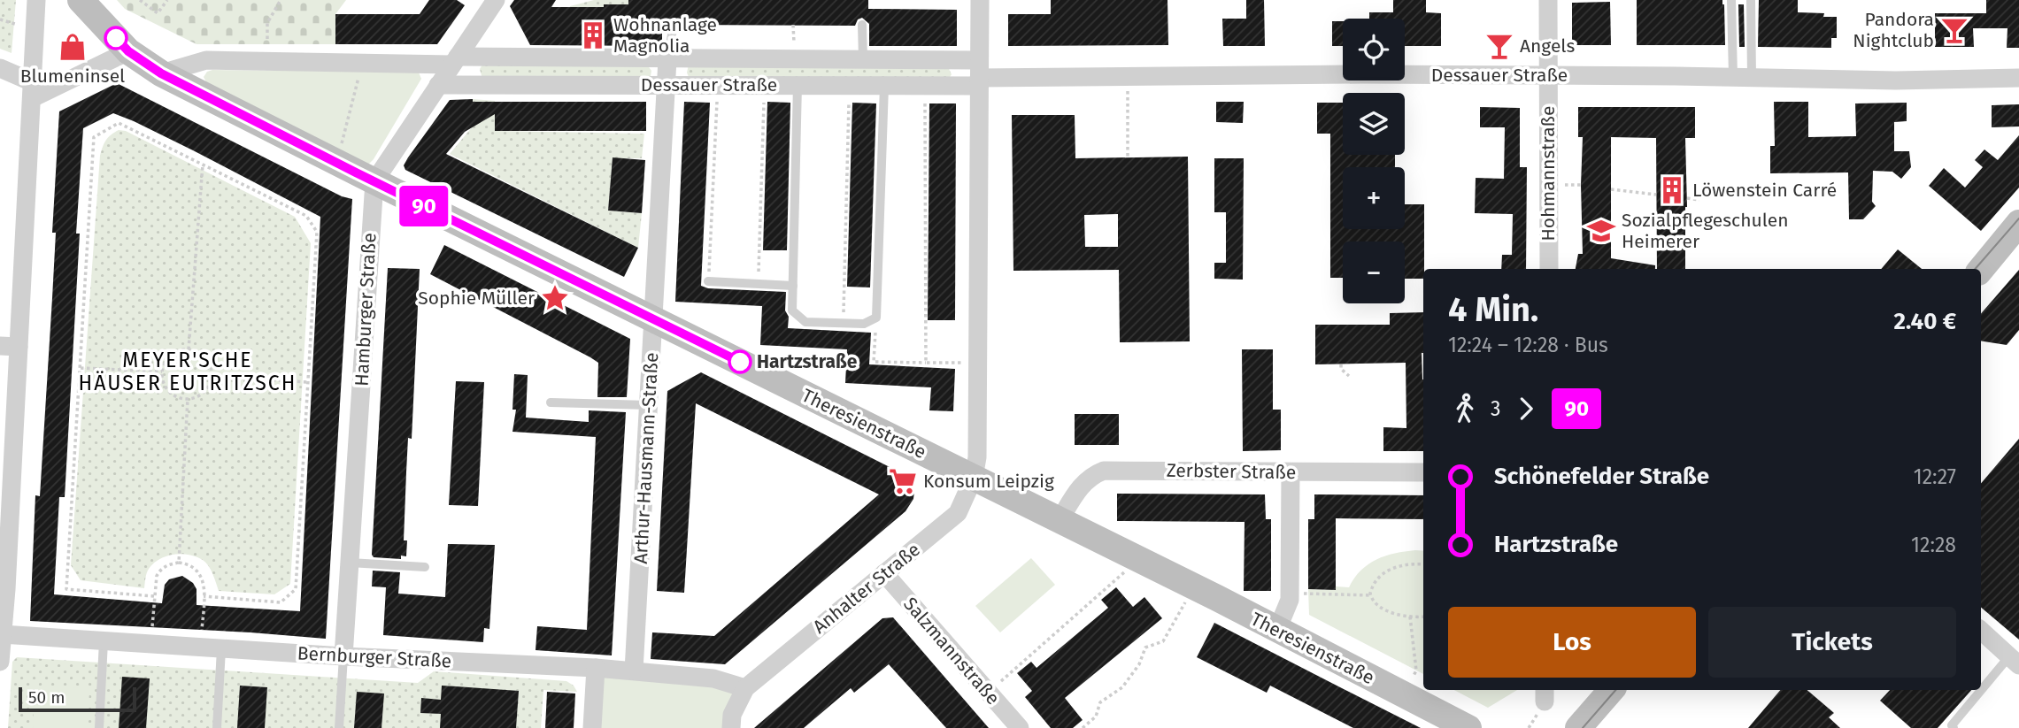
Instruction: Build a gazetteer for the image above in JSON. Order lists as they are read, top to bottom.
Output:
{
  "streets": {
    "main road": ["Theresienstraße"],
    "street": [
      "Dessauer Straße",
      "Hohmannstraße",
      "Hamburger Straße",
      "Arthur-Hausmann-Straße",
      "Zerbster Straße",
      "Anhalter Straße",
      "Salzmannstraße",
      "Bernburger Straße"
    ]
  },
  "crossings": [
    ["Dessauer Straße", "Hohmannstraße"],
    ["Dessauer Straße", "Hamburger Straße"],
    ["Dessauer Straße", "Theresienstraße"],
    ["Dessauer Straße", "Arthur-Hausmann-Straße"],
    ["Hamburger Straße", "Theresienstraße"],
    ["Hamburger Straße", "Bernburger Straße"],
    ["Theresienstraße", "Arthur-Hausmann-Straße"],
    ["Theresienstraße", "Zerbster Straße"],
    ["Theresienstraße", "Anhalter Straße"],
    ["Arthur-Hausmann-Straße", "Bernburger Straße"],
    ["Anhalter Straße", "Salzmannstraße"],
    ["Anhalter Straße", "Bernburger Straße"]
  ],
  "districts": ["MEYER'SCHE HÄUSER EUTRITZSCH"],
  "places": {
    "bar": ["Pandora Nightclub", "Angels"],
    "building": ["Wohnanlage Magnolia", "Löwenstein Carré"],
    "shop": ["Blumeninsel"],
    "school or university": ["Sozialpflegeschulen Heimerer"],
    "place": ["Sophie Müller"],
    "other": ["Hartzstraße"],
    "supermarket": ["Konsum Leipzig"]
  },
  "lines": ["bus line 90"],
  "scale_bar": "50 m",
  "page": {
    "on_map": "90",
    "map_buttons": ["+", "−"],
    "heading": ["4 Min.", "12:24 – 12:28 · Bus", "2.40 €"],
    "legs": ["3", "90"],
    "list": [
      {
        "name": "Schönefelder Straße",
        "value": "12:27"
      },
      {
        "name": "Hartzstraße",
        "value": "12:28"
      }
    ],
    "buttons": ["Los", "Tickets"],
    "scale": "50 m"
  }
}
